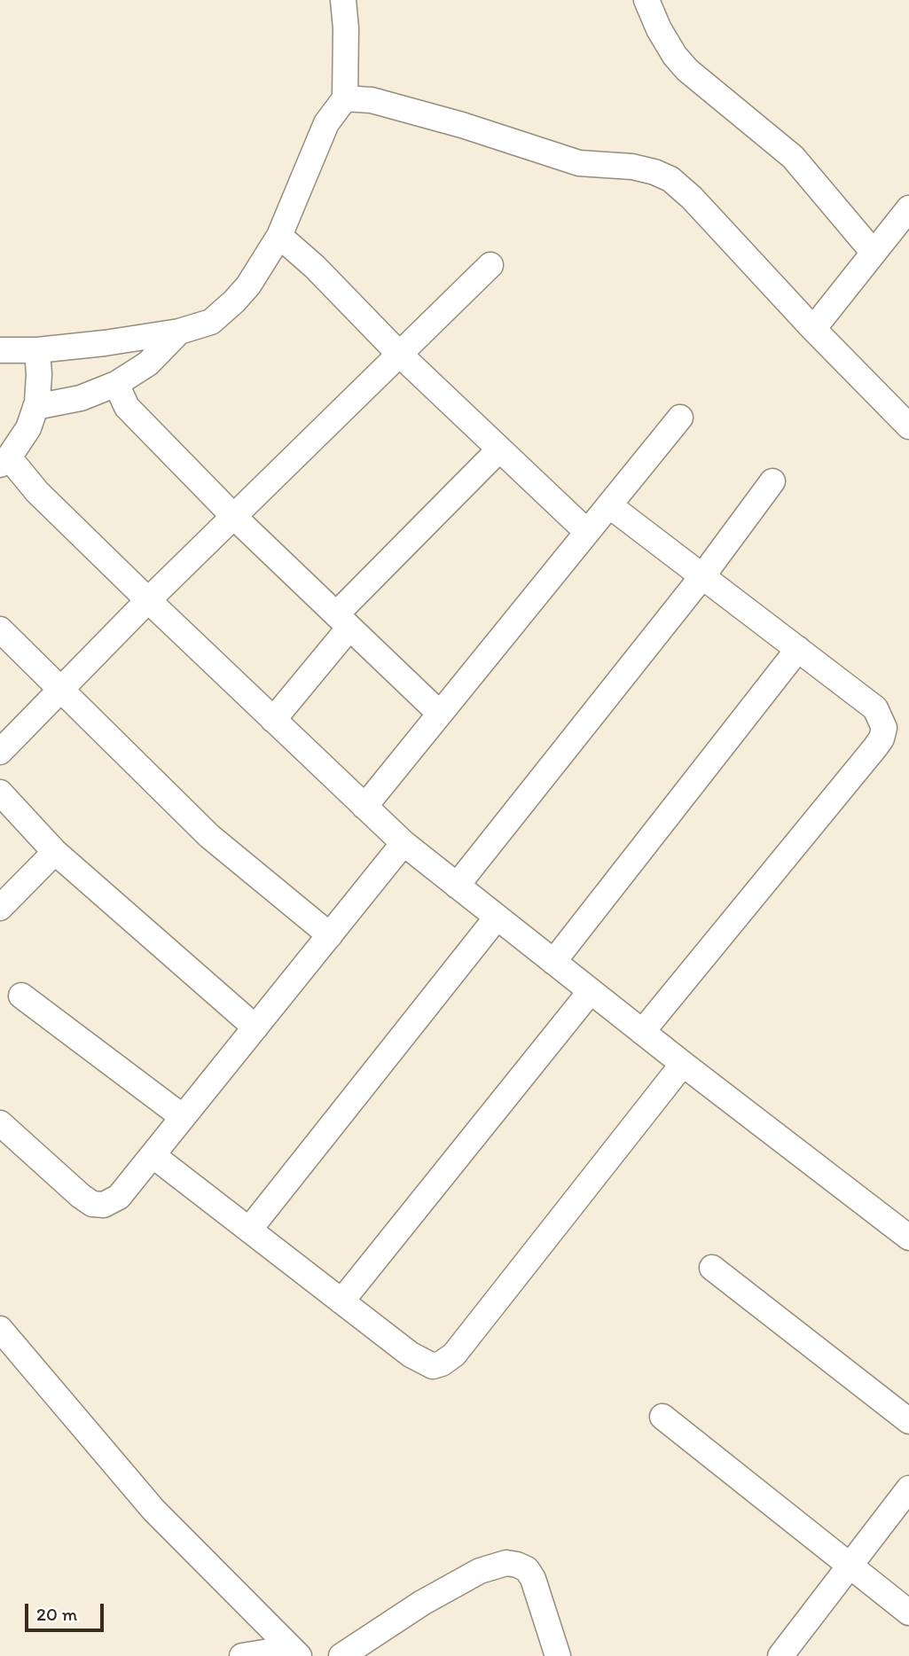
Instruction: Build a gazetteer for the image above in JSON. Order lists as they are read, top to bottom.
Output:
{
  "scale_bar": "20 m"
}
